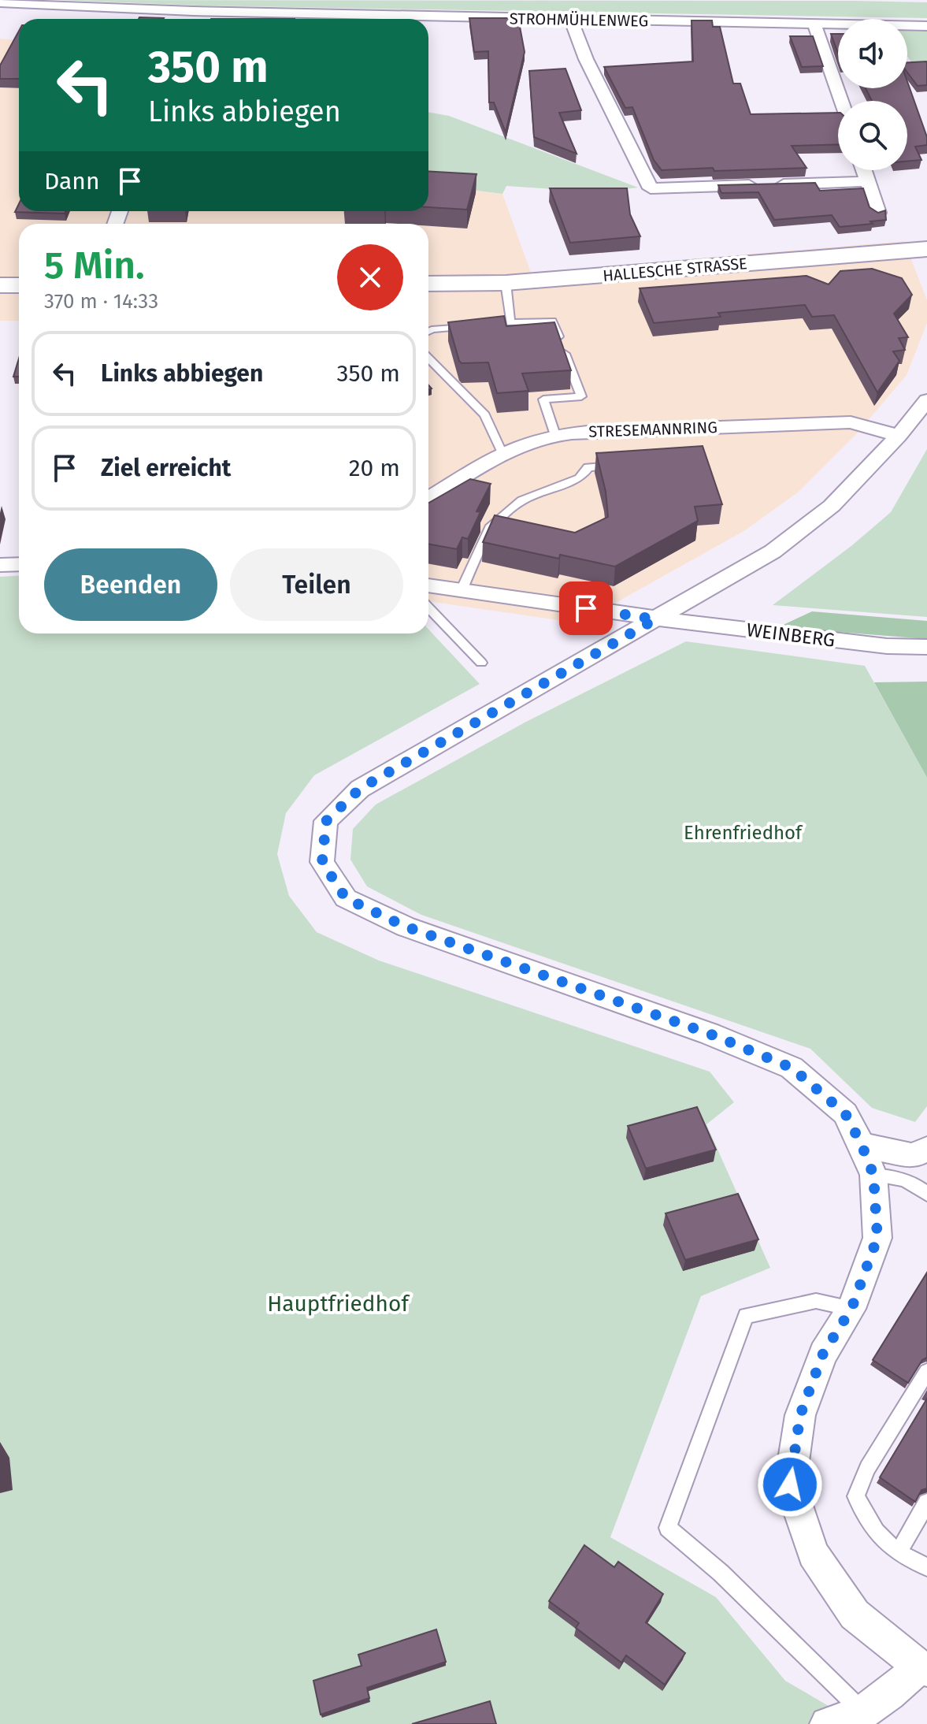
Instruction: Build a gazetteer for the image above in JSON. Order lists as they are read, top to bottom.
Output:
{
  "streets": {
    "main road": ["HALLESCHE STRASSE"],
    "street": ["STROHMÜHLENWEG", "STRESEMANNRING", "WEINBERG"]
  },
  "parks": ["Ehrenfriedhof", "Hauptfriedhof"],
  "page": {
    "turn": ["350 m", "Links abbiegen"],
    "then": "Dann",
    "heading": ["5 Min.", "370 m · 14:33"],
    "list": [
      {
        "name": "Links abbiegen",
        "value": "350 m"
      },
      {
        "name": "Ziel erreicht",
        "value": "20 m"
      }
    ],
    "buttons": ["Beenden", "Teilen"]
  }
}
